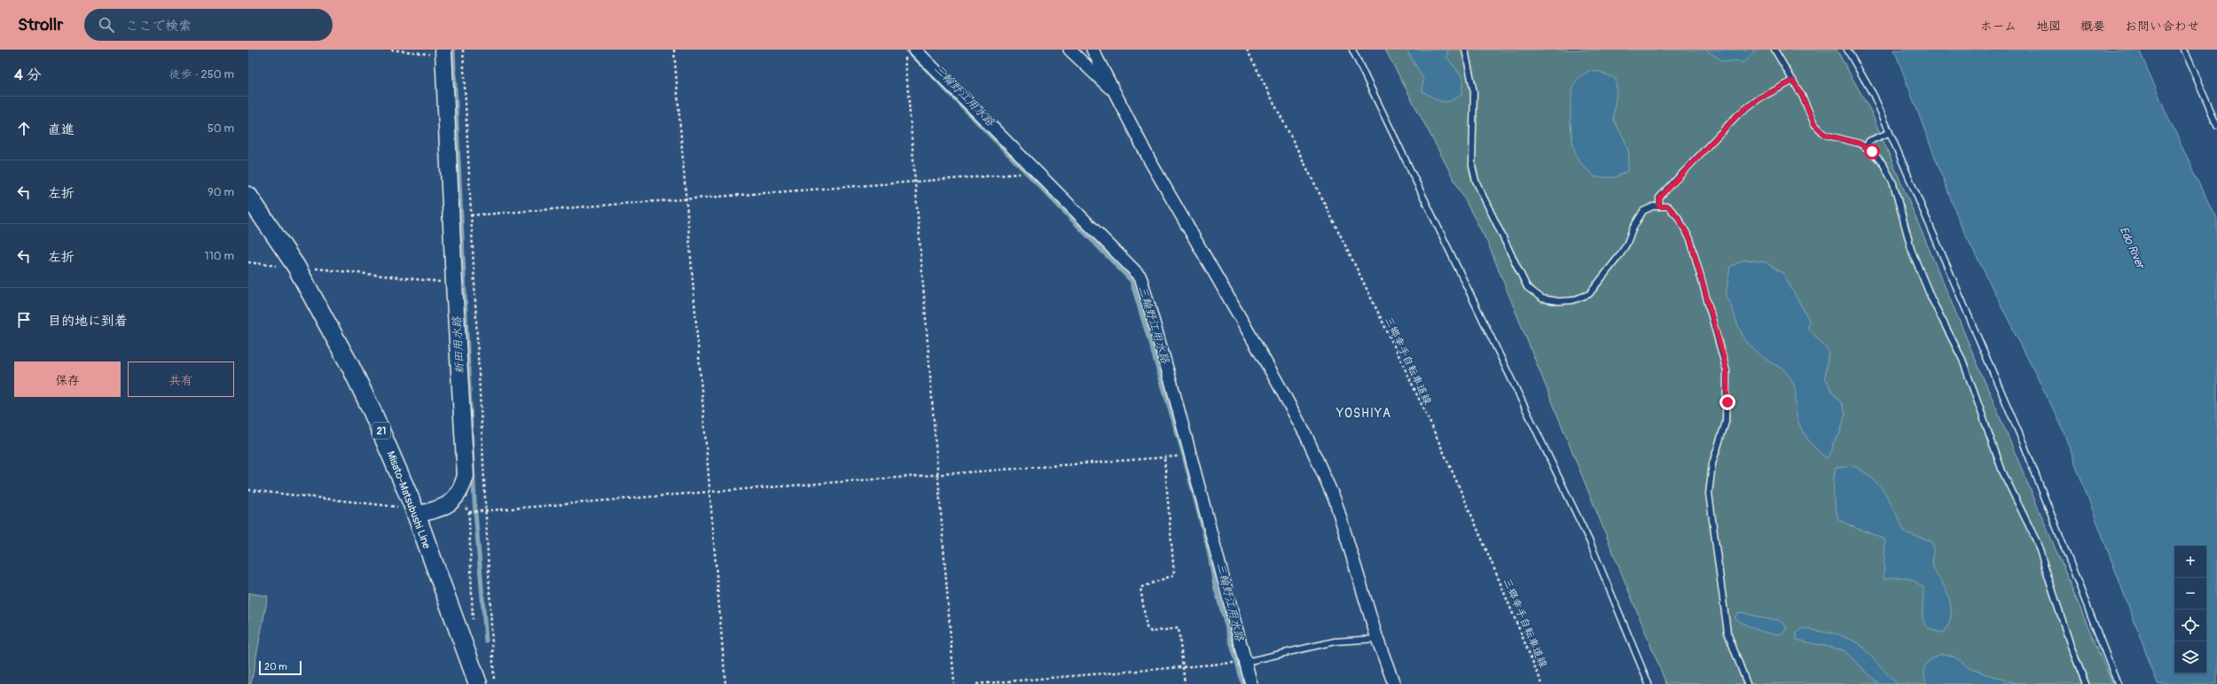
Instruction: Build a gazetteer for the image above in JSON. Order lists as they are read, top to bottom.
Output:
{
  "streets": {
    "main road": ["21", "Misato-Matsubushi Line"],
    "path": ["三郷幸手自転車道線"]
  },
  "districts": ["YOSHIYA"],
  "water": ["三輪野江用水路", "Edo River", "新田用水路"],
  "scale_bar": "20 m",
  "page": {
    "header": "Strollr",
    "search": "ここで検索",
    "nav": [
      "ホーム",
      "地図",
      "概要",
      "お問い合わせ"
    ],
    "heading": ["4 分", "徒歩 · 250 m"],
    "list": [
      ["直進", "50 m"],
      ["左折", "90 m"],
      ["左折", "110 m"],
      "目的地に到着"
    ],
    "buttons": ["保存", "共有"],
    "map_buttons": ["+", "−"],
    "scale": "20 m"
  }
}
